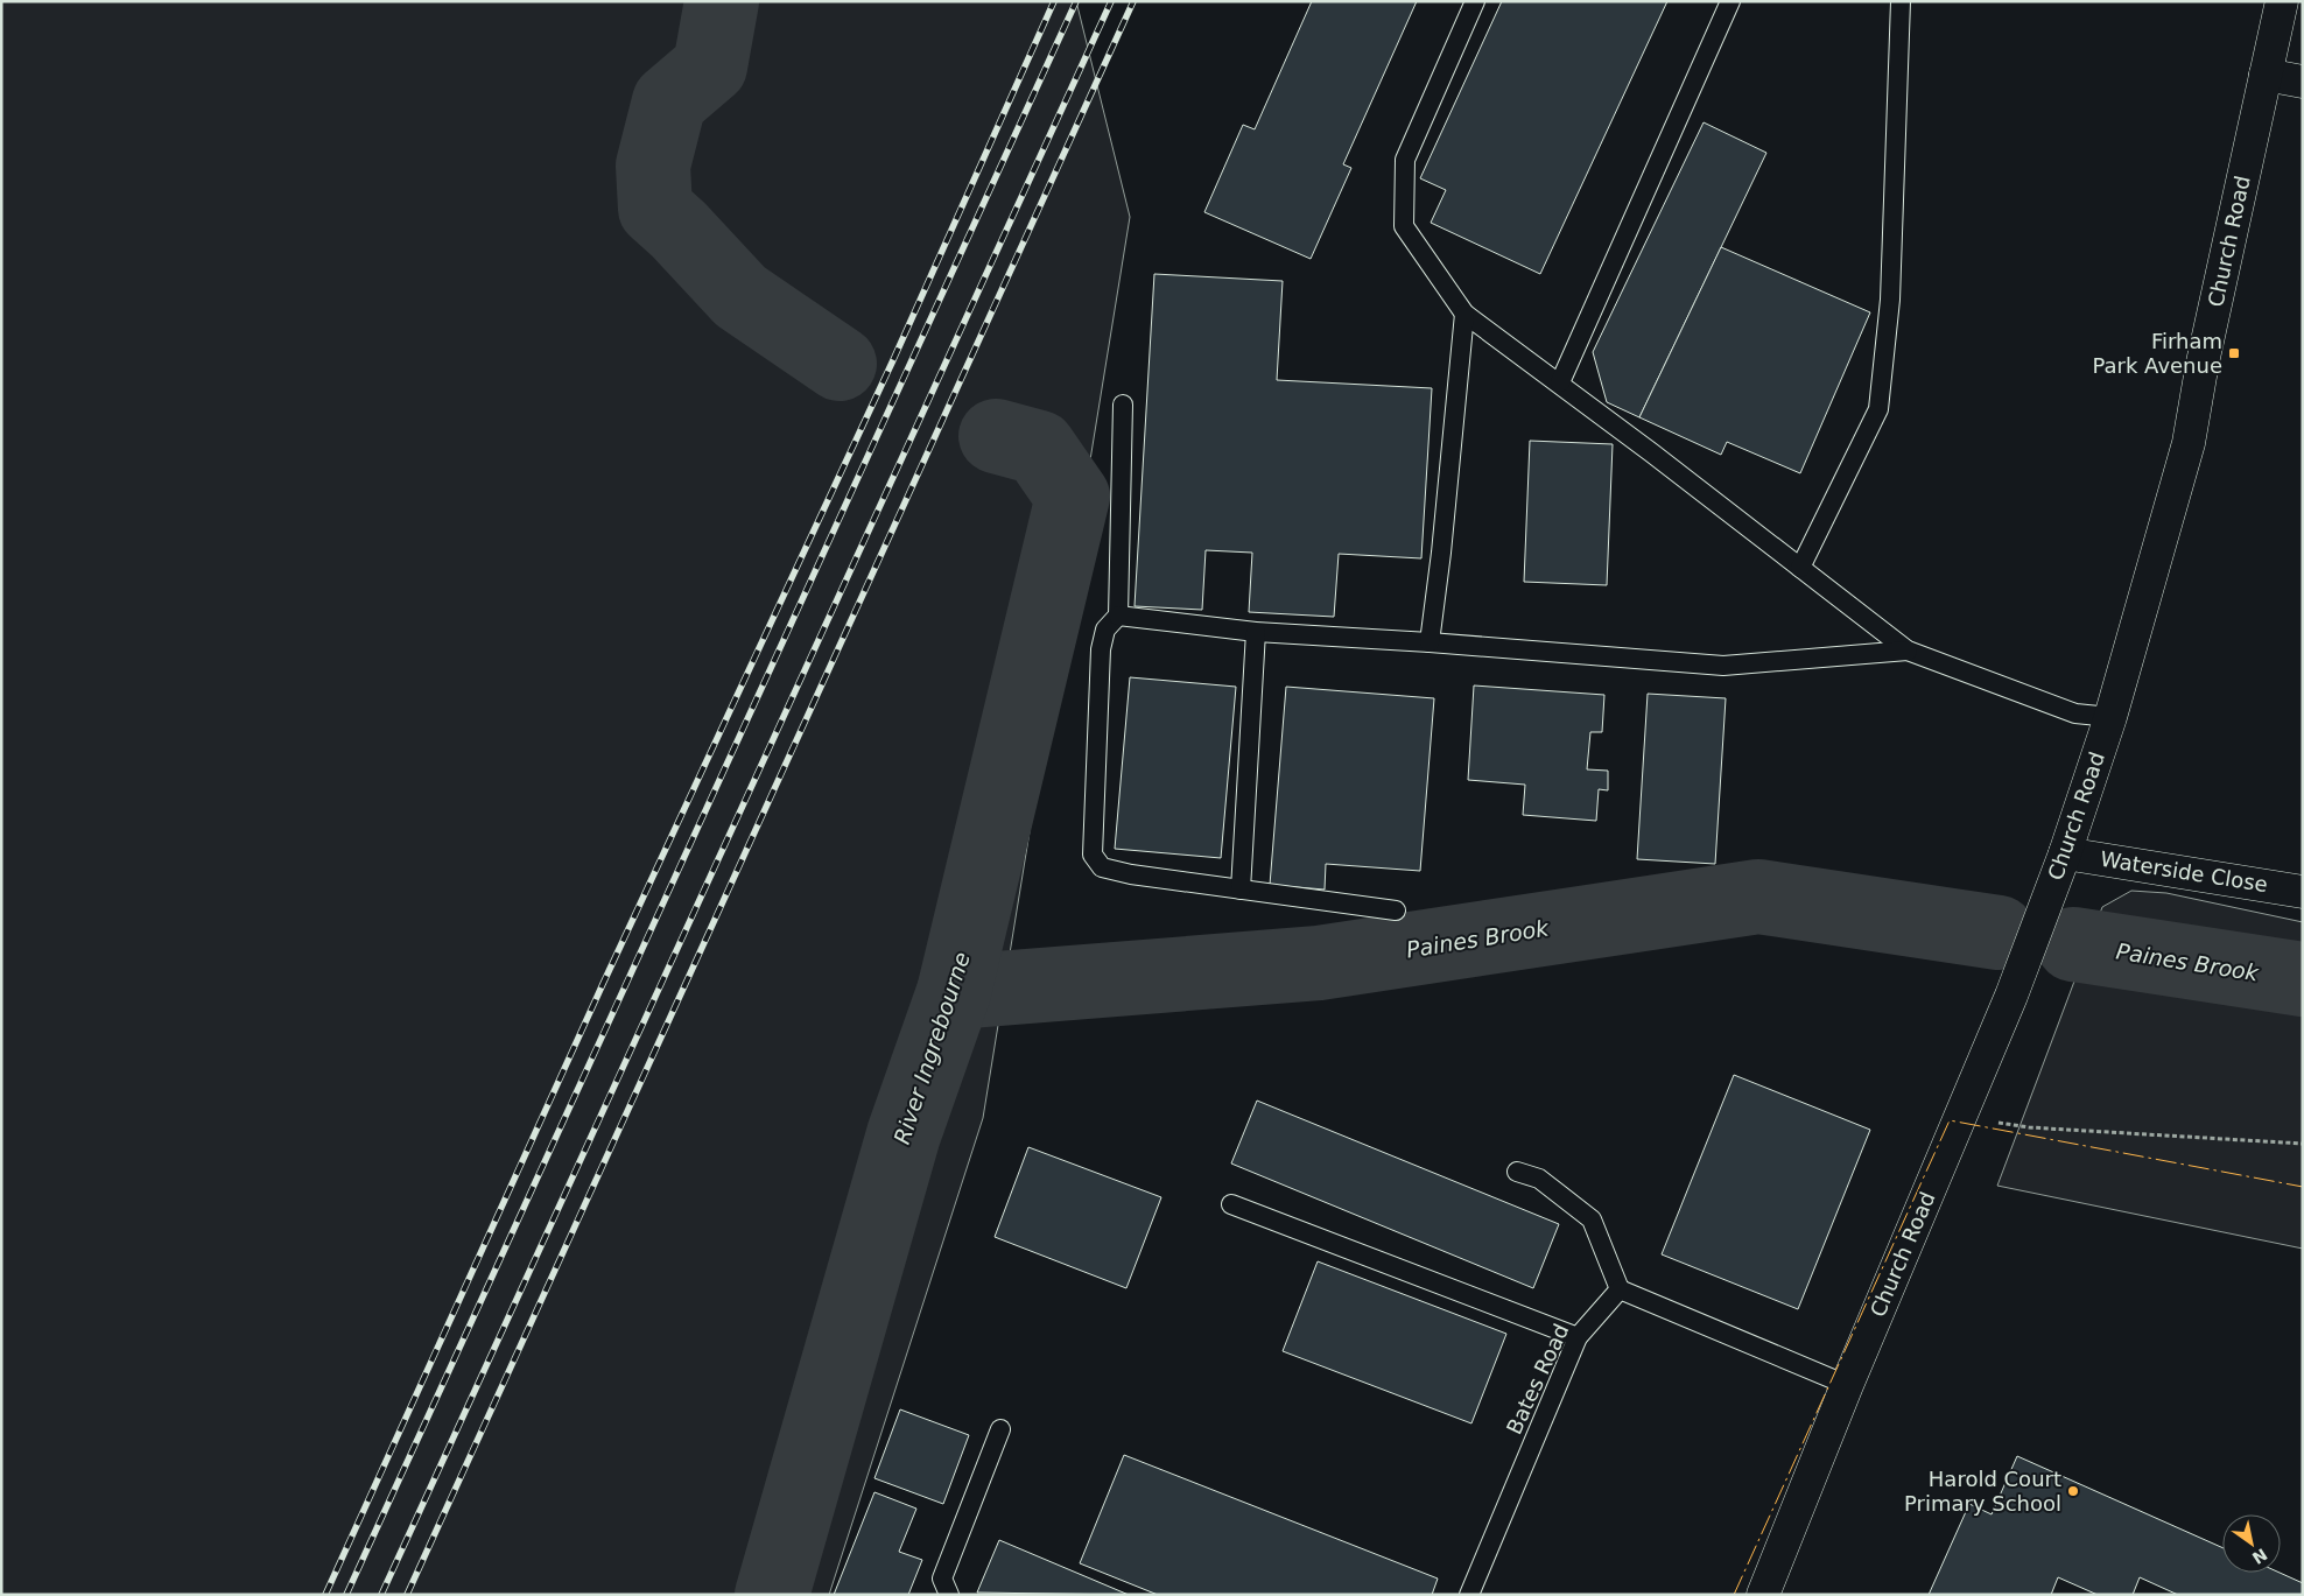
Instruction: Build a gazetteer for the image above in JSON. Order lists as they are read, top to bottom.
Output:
{
  "streets": {
    "street": ["Church Road", "Waterside Close"],
    "lane": ["Bates Road"]
  },
  "crossings": [
    ["Church Road", "Waterside Close"]
  ],
  "water": ["Paines Brook", "River Ingrebourne"],
  "places": {
    "transit": ["Firham Park Avenue"],
    "other": ["Harold Court Primary School"]
  },
  "north": "bottom right"
}
